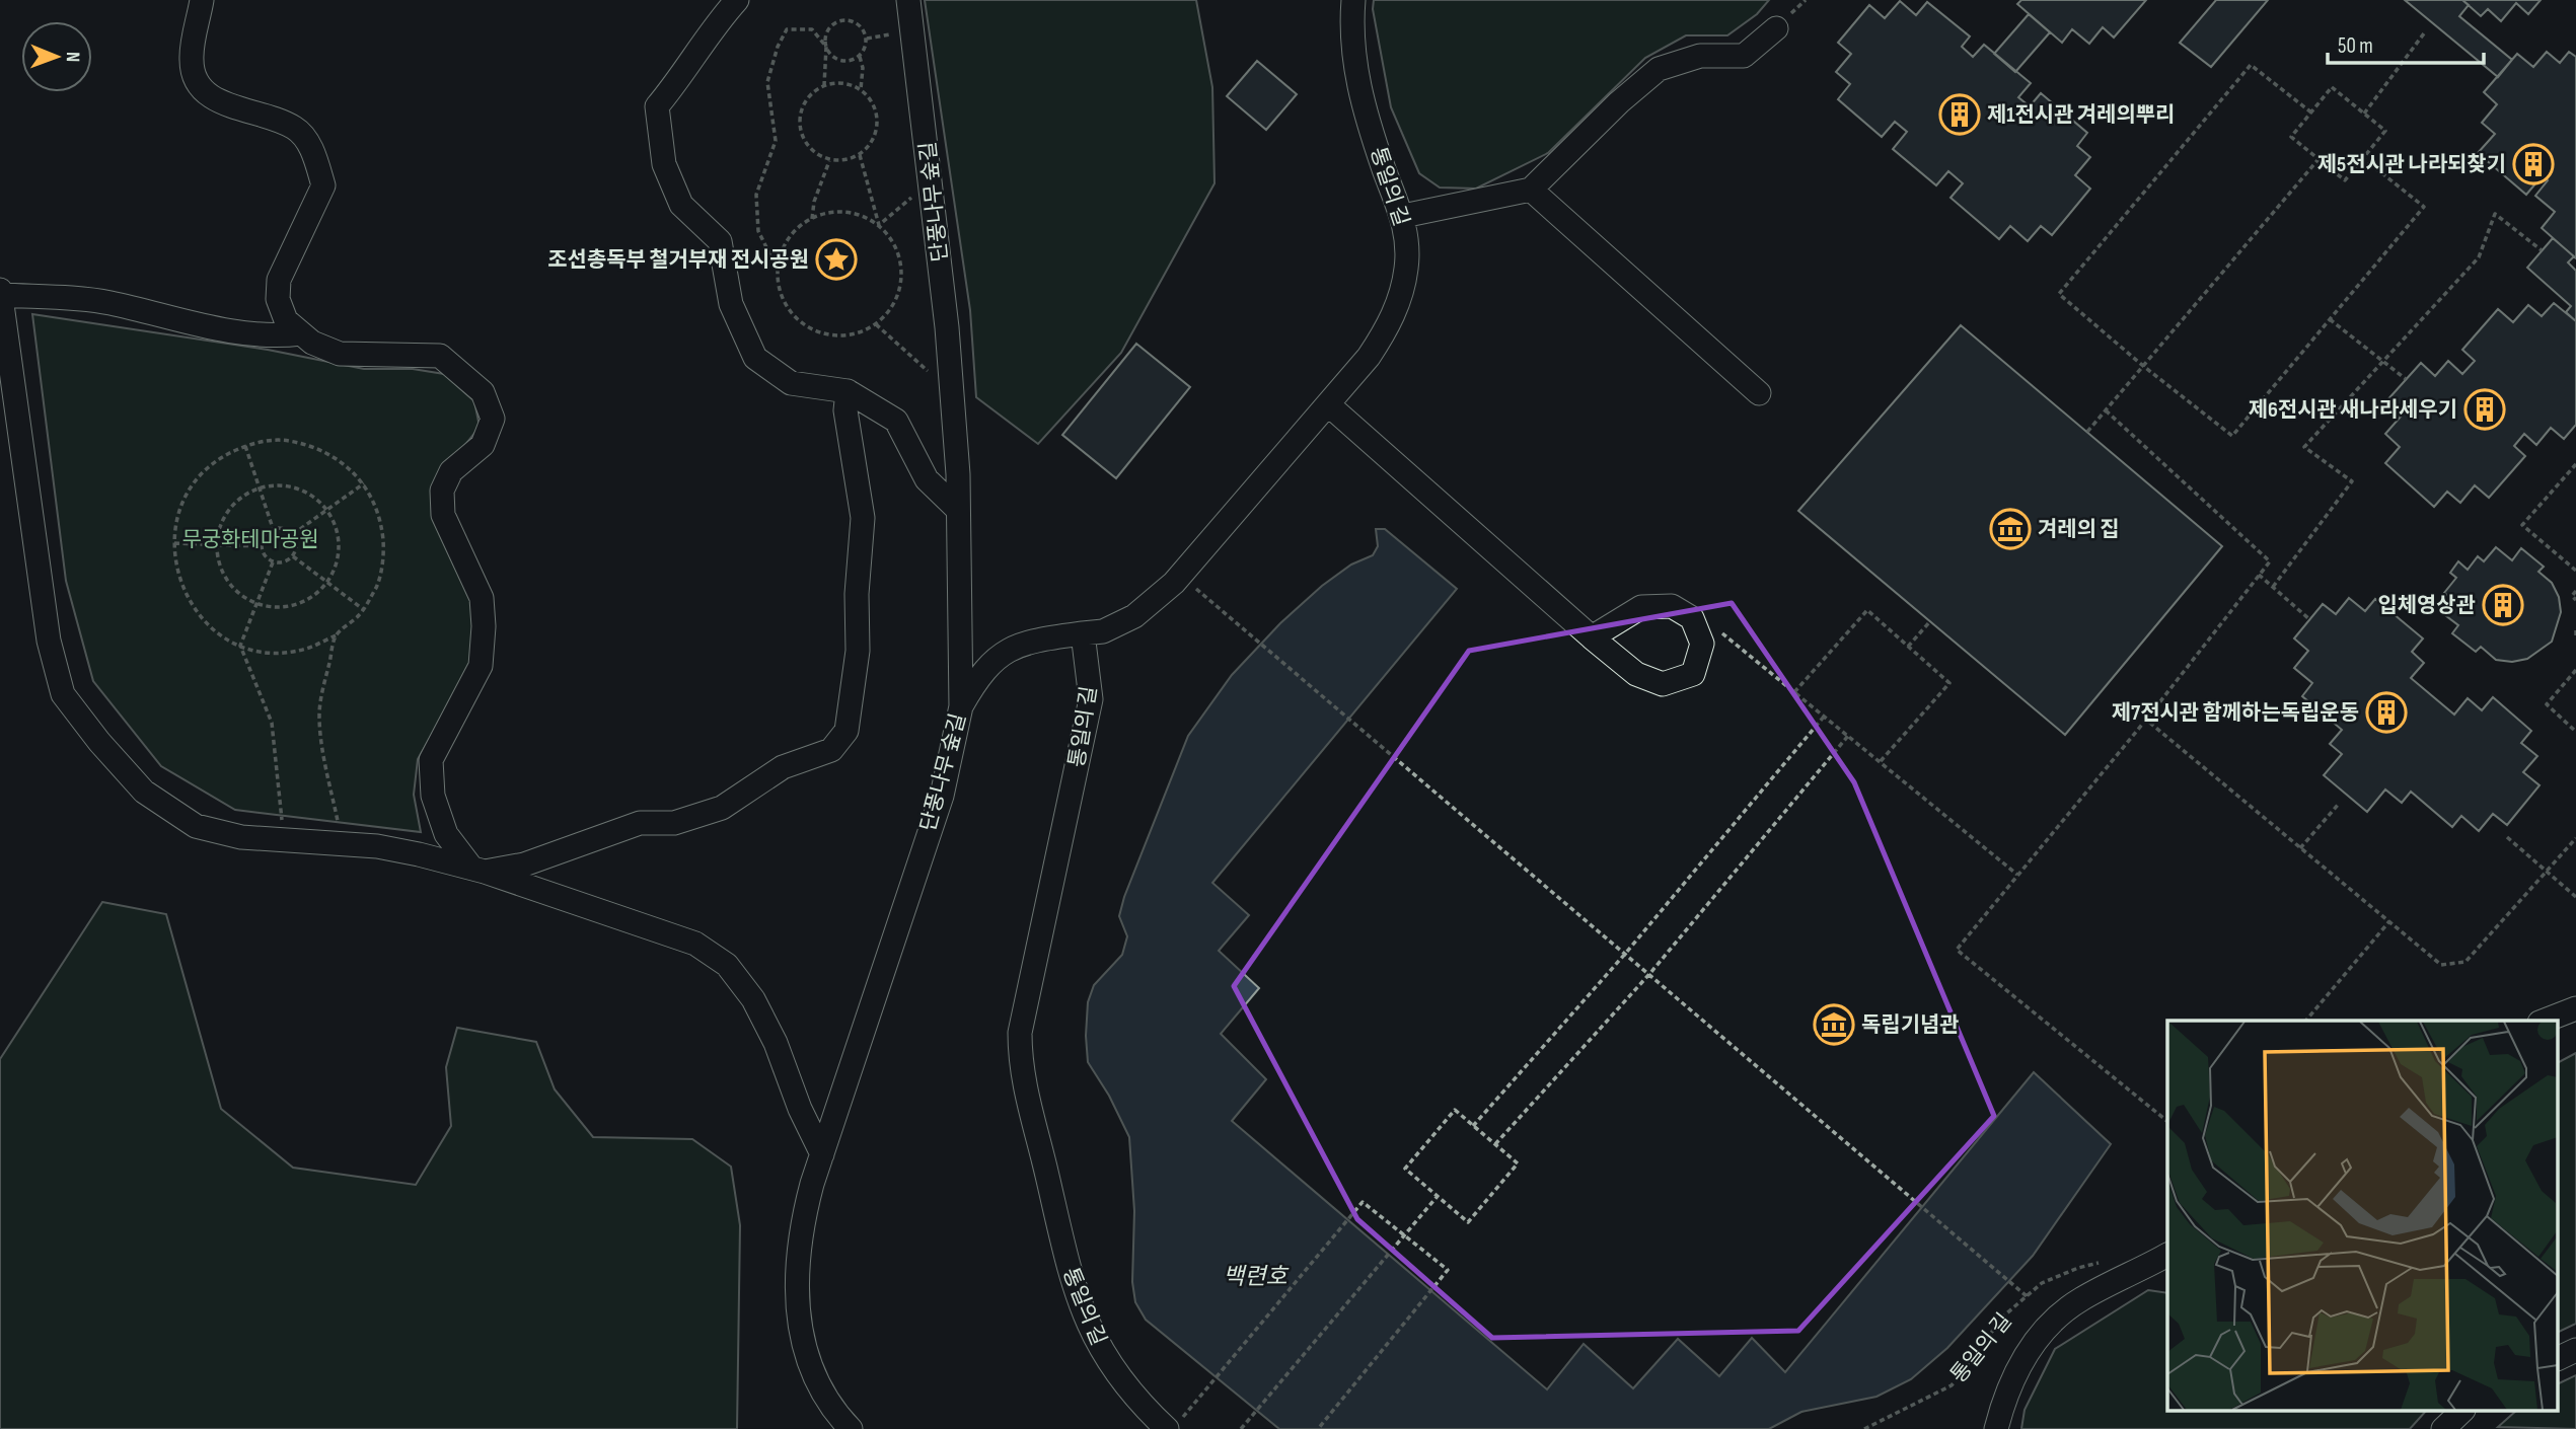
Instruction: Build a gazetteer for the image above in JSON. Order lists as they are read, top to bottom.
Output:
{
  "streets": {
    "street": ["통일의 길", "단풍나무 숲길"]
  },
  "water": ["백련호"],
  "parks": ["무궁화테마공원"],
  "places": {
    "building": [
      "제1전시관 겨레의뿌리",
      "제5전시관 나라되찾기",
      "제6전시관 새나라세우기",
      "입체영상관",
      "제7전시관 함께하는독립운동"
    ],
    "place": ["조선총독부 철거부재 전시공원"],
    "museum": ["겨레의 집", "독립기념관"]
  },
  "scale_bar": "50 m",
  "north": "right"
}
